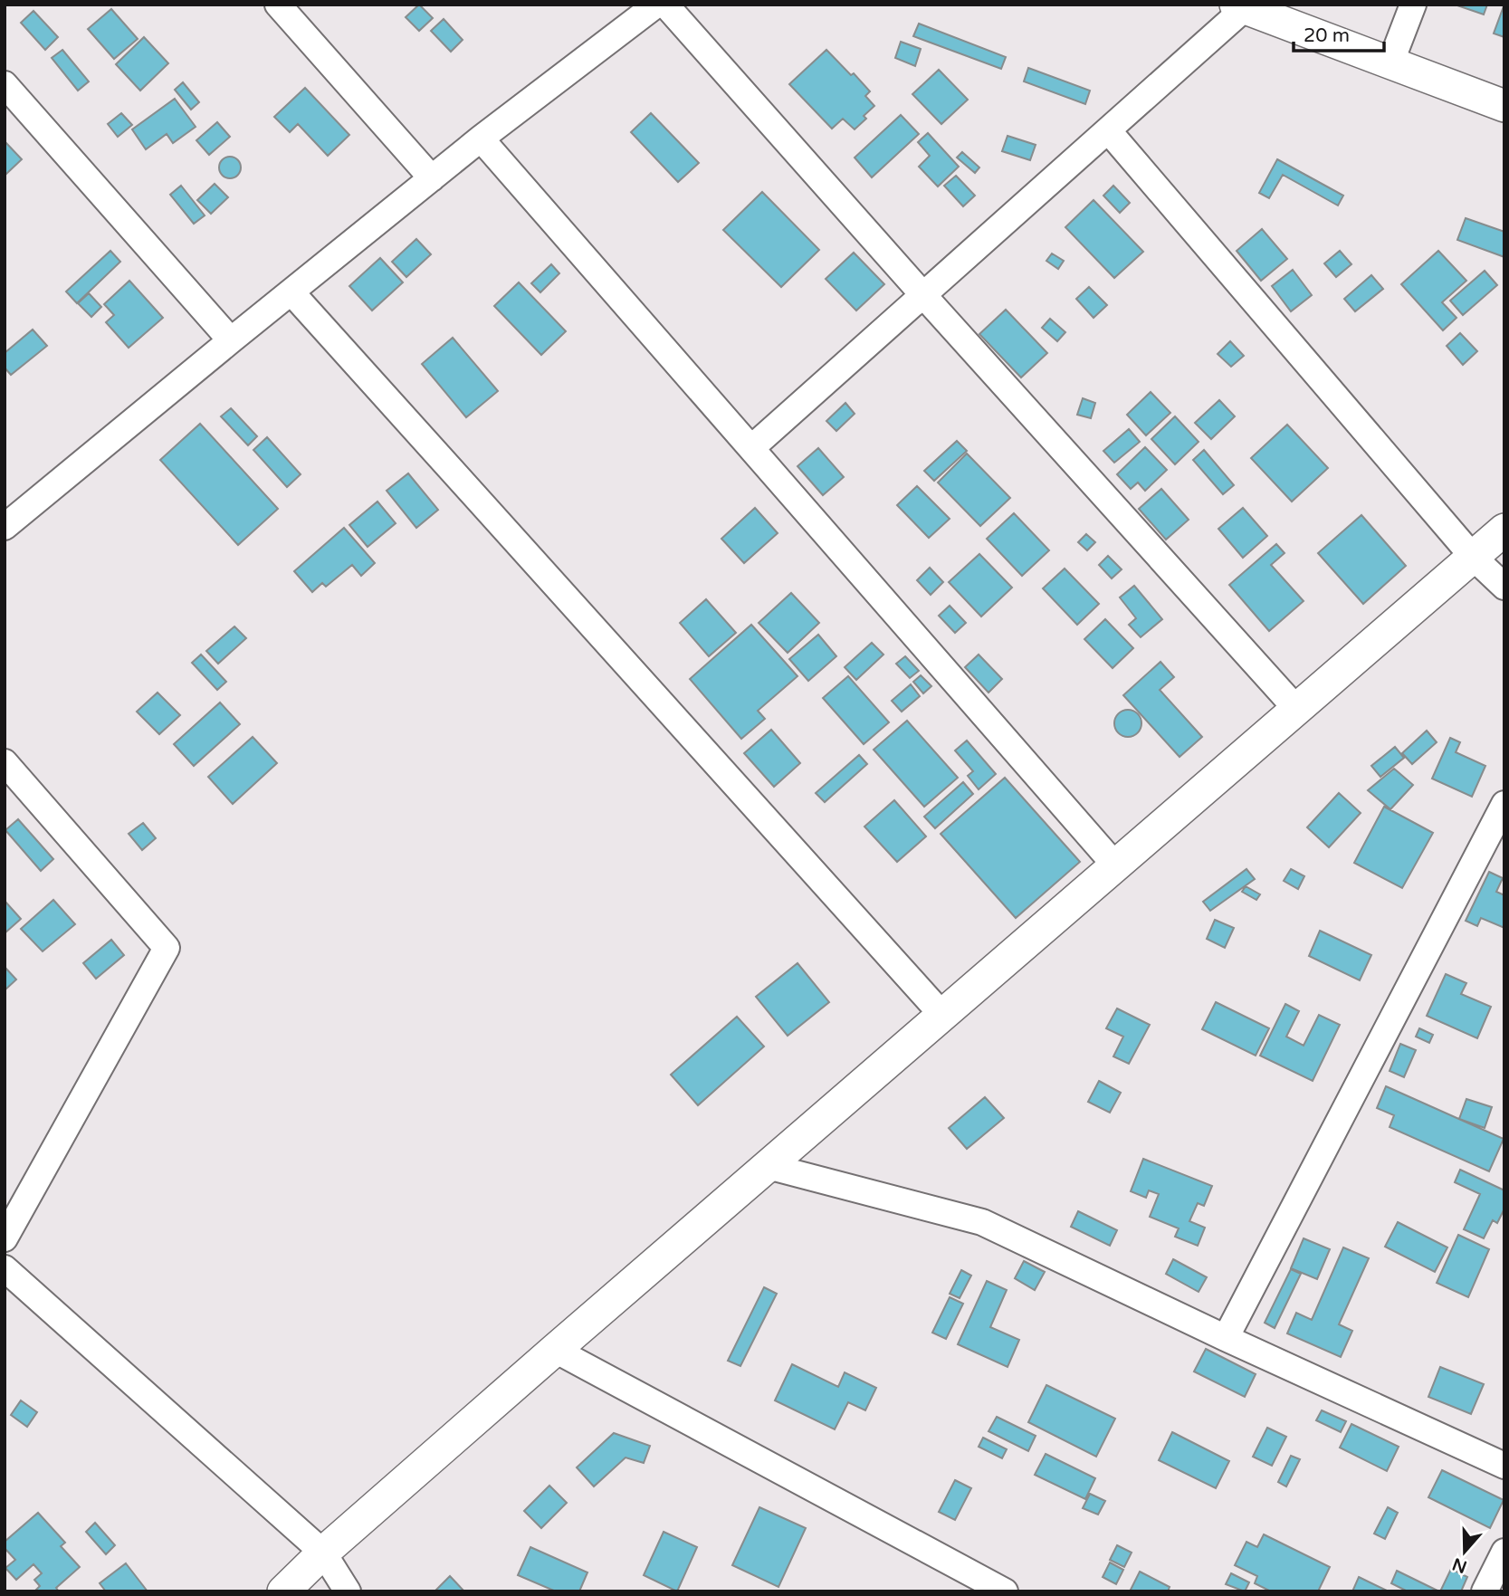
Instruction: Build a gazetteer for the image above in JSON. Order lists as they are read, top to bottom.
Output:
{
  "scale_bar": "20 m",
  "north": "bottom"
}
